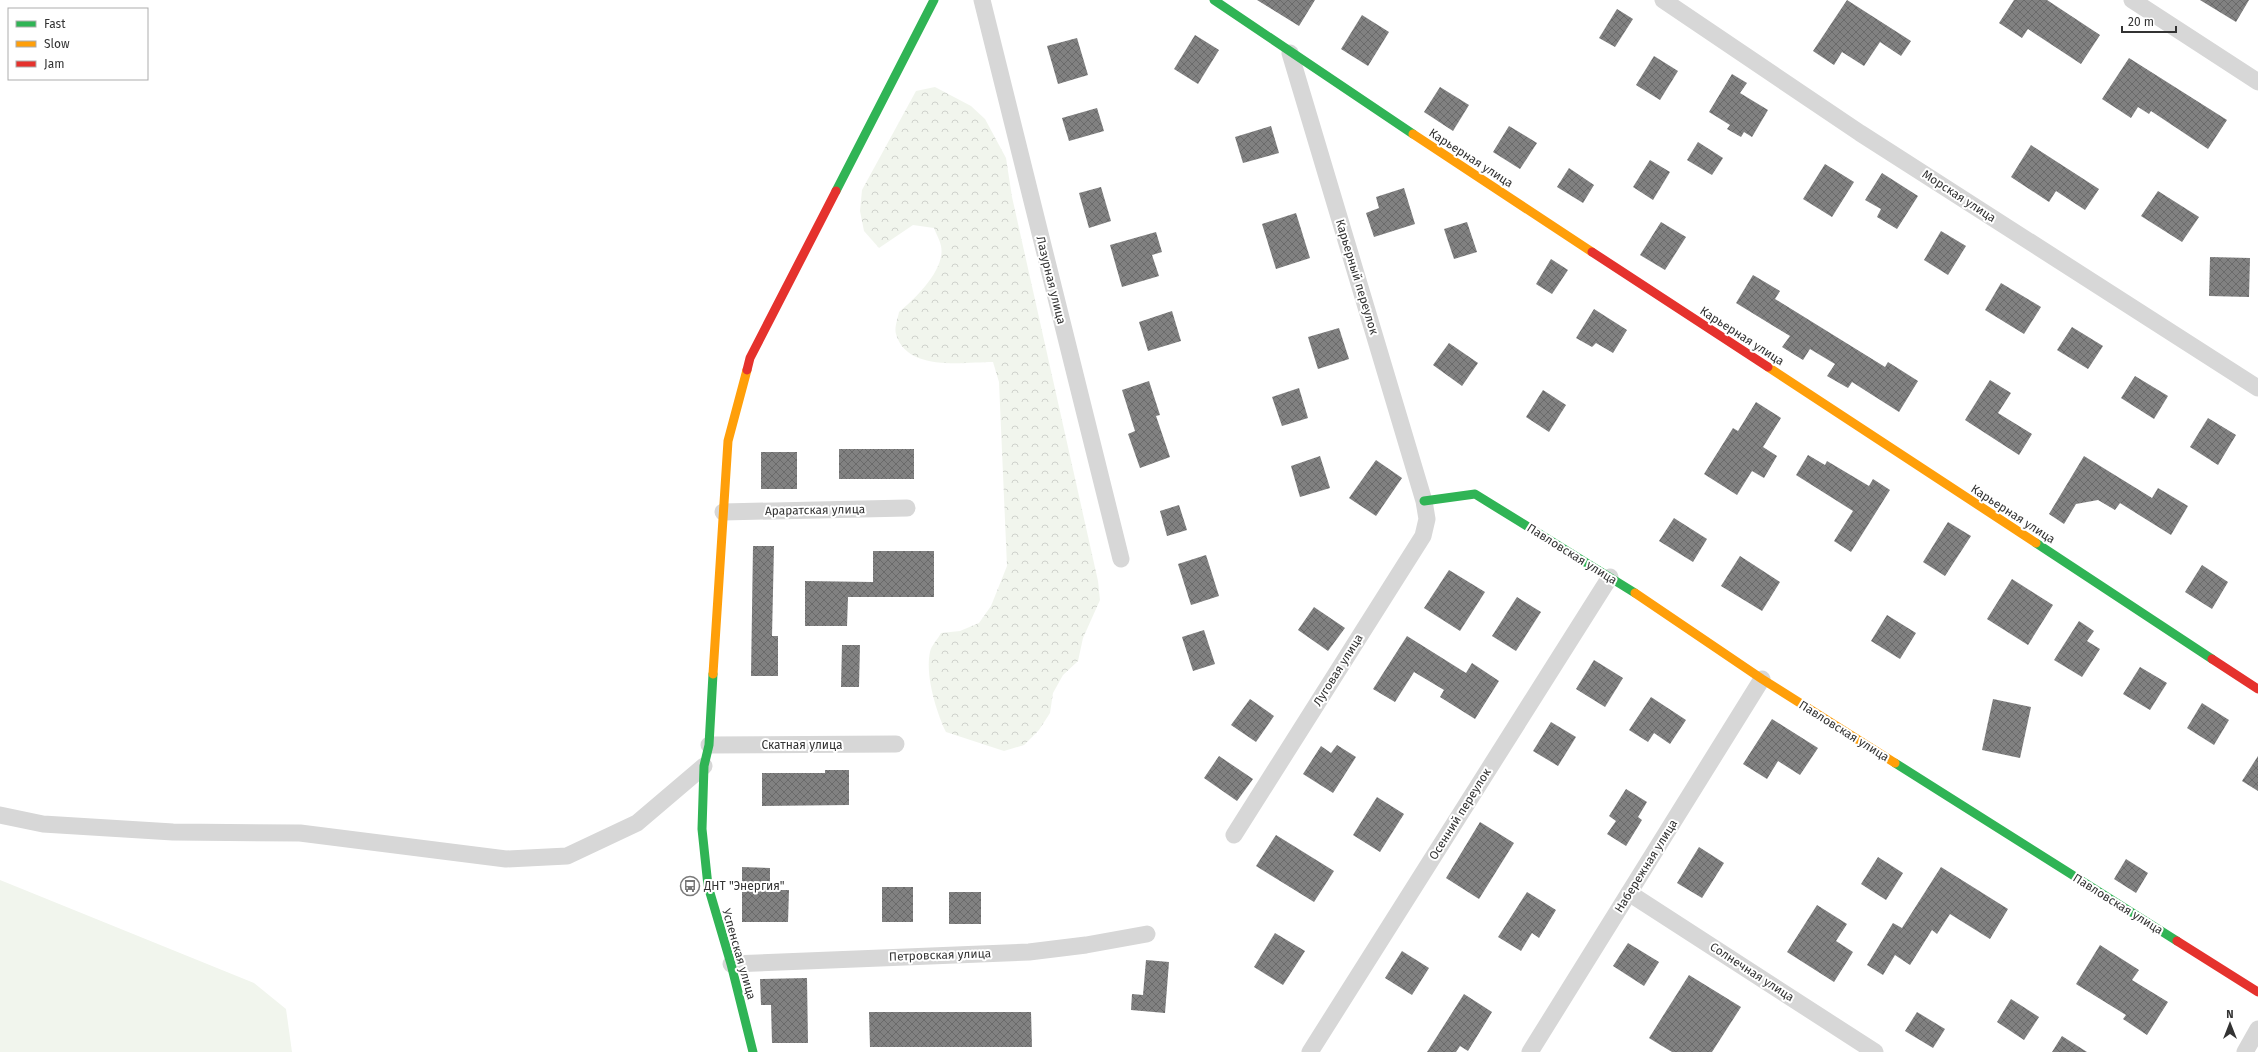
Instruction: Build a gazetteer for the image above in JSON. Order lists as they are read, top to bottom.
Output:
{
  "streets": {
    "street": [
      "Карьерная улица",
      "Морская улица",
      "Карьерный переулок",
      "Лазурная улица",
      "Араратская улица",
      "Павловская улица",
      "Луговая улица",
      "Скатная улица",
      "Осенний переулок",
      "Набережная улица",
      "Успенская улица",
      "Петровская улица",
      "Солнечная улица"
    ]
  },
  "crossings": [
    ["Карьерная улица", "Карьерный переулок"],
    ["Карьерный переулок", "Павловская улица"],
    ["Карьерный переулок", "Луговая улица"],
    ["Араратская улица", "Успенская улица"],
    ["Павловская улица", "Луговая улица"],
    ["Павловская улица", "Осенний переулок"],
    ["Павловская улица", "Набережная улица"],
    ["Скатная улица", "Успенская улица"],
    ["Набережная улица", "Солнечная улица"],
    ["Успенская улица", "Петровская улица"]
  ],
  "places": {
    "bus stop": ["ДНТ \"Энергия\""]
  },
  "legend": ["Fast", "Slow", "Jam"],
  "scale_bar": "20 m",
  "north": "top"
}
